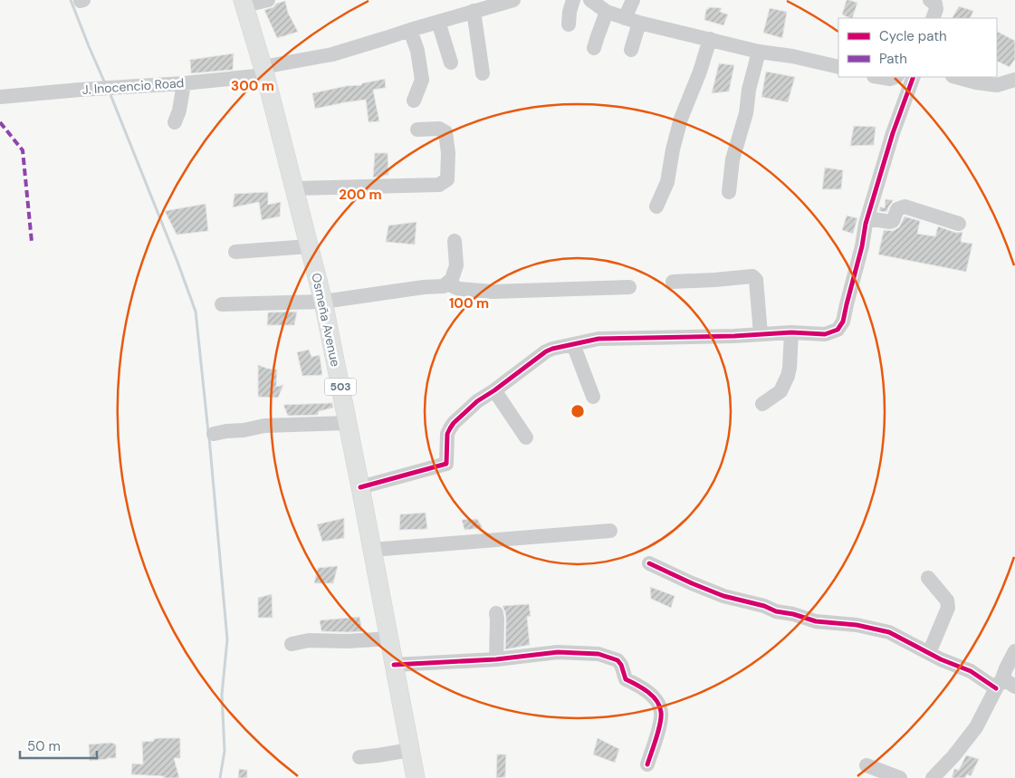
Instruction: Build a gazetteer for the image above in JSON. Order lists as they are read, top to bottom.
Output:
{
  "streets": {
    "main road": ["Osmeña Avenue", "503"],
    "street": ["J. Inocencio Road"]
  },
  "crossings": [
    ["J. Inocencio Road", "Osmeña Avenue"]
  ],
  "legend": ["Cycle path", "Path"],
  "scale_bar": "50 m",
  "rings": ["300 m", "200 m", "100 m"]
}
